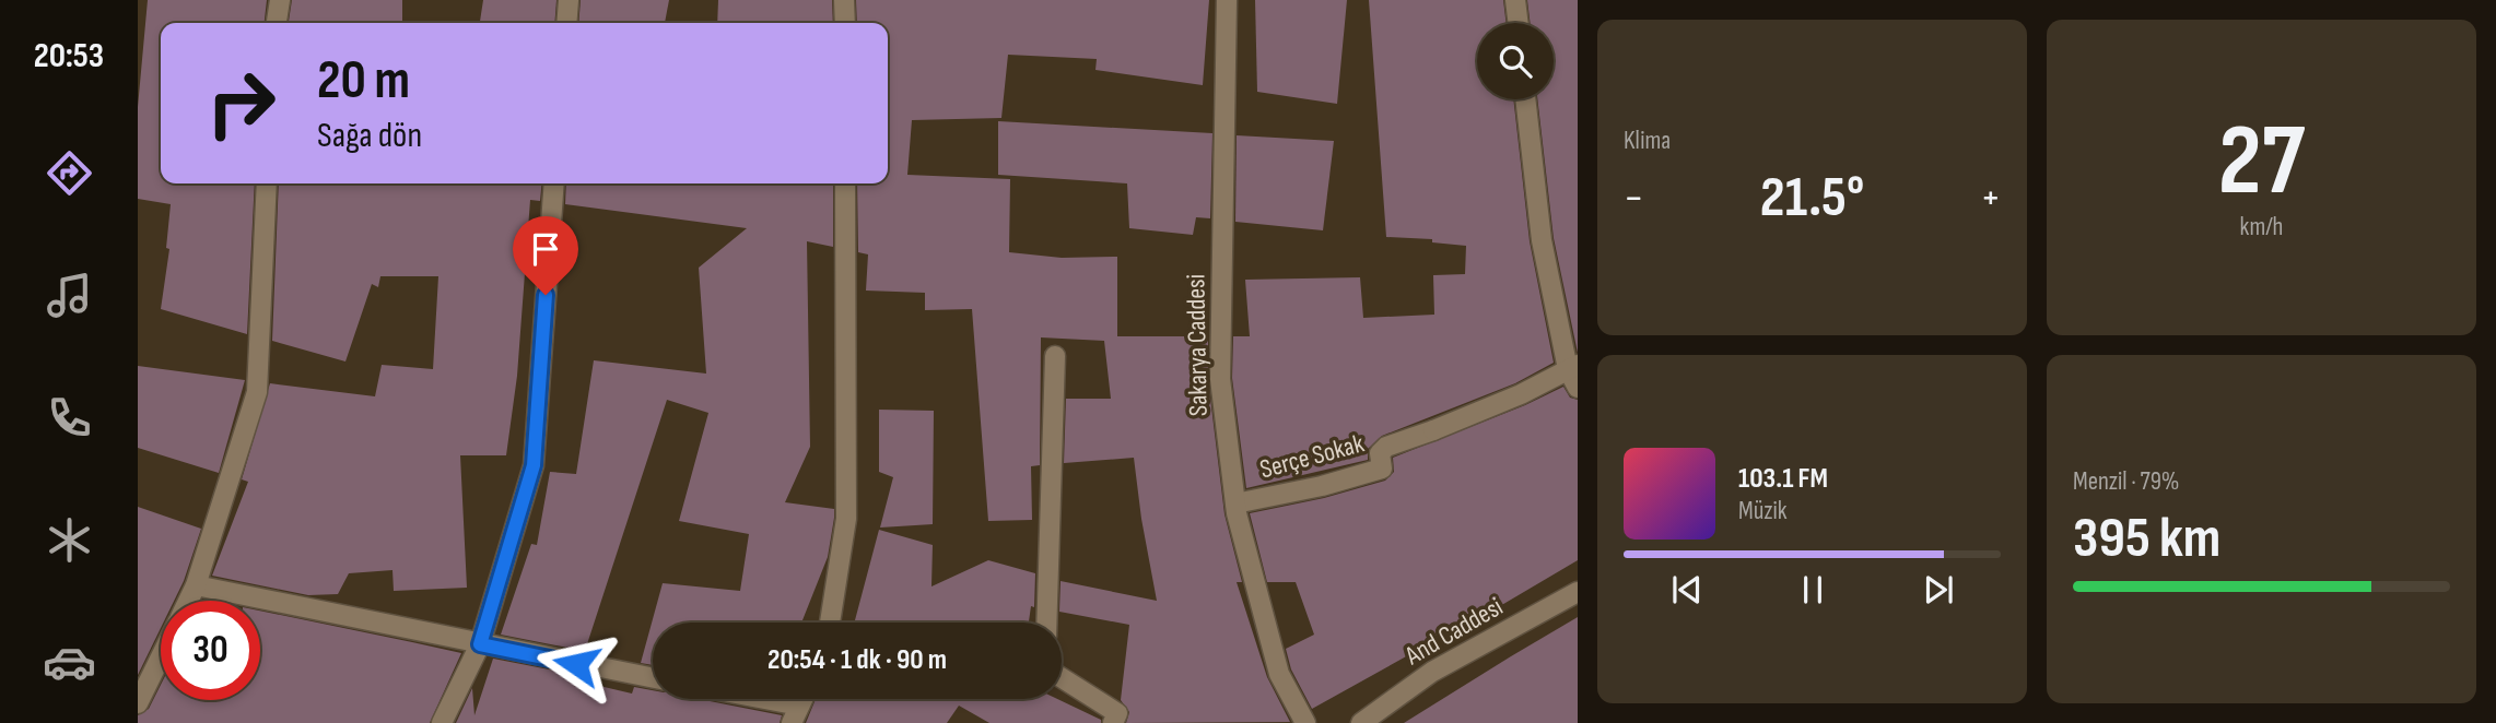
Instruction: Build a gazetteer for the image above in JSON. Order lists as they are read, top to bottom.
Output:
{
  "streets": {
    "street": ["Sakarya Caddesi", "Serçe Sokak", "And Caddesi"]
  },
  "crossings": [
    ["Sakarya Caddesi", "Serçe Sokak"]
  ],
  "page": {
    "tabs": "20:53",
    "tile": [
      "Klima",
      ["27", "km/h"],
      ["Menzil · 79%", "395 km"]
    ],
    "turn": ["20 m", "Sağa dön"],
    "heat": ["−", "21.5°", "+"],
    "song": ["103.1 FM", "Müzik"],
    "limit": "30",
    "trip": "20:54 · 1 dk · 90 m"
  }
}
